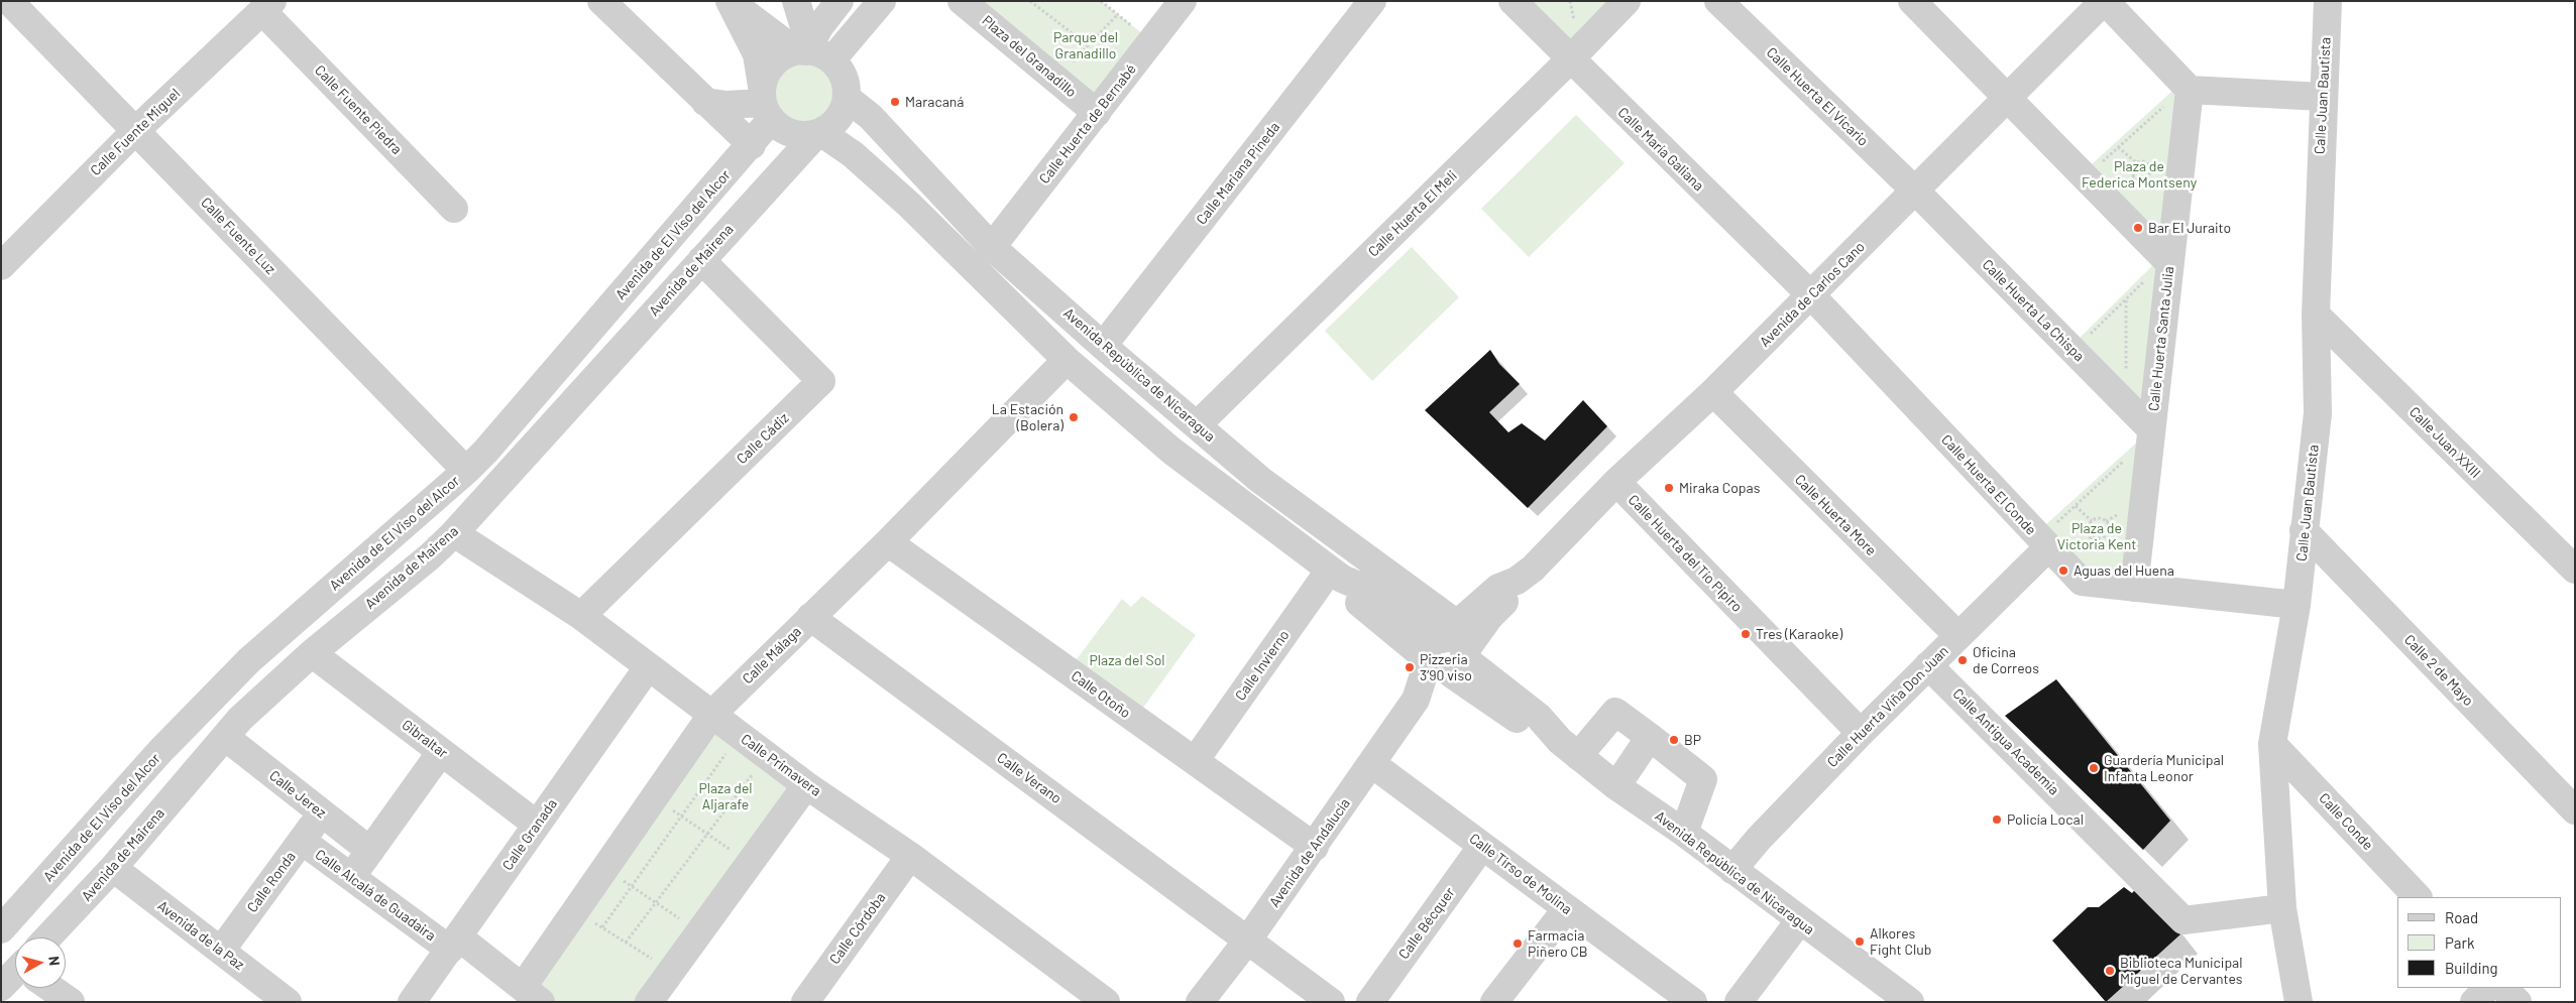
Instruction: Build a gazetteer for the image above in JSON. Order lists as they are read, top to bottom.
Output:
{
  "streets": {
    "street": [
      "Plaza del Granadillo",
      "Calle Juan Bautista",
      "Calle Huerta El Vicario",
      "Calle Fuente Piedra",
      "Calle Huerta de Bernabé",
      "Calle Fuente Miguel",
      "Calle María Galiana",
      "Calle Mariana Pineda",
      "Calle Huerta El Meli",
      "Avenida de El Viso del Alcor",
      "Calle Fuente Luz",
      "Avenida de Mairena",
      "Avenida de Carlos Cano",
      "Calle Huerta La Chispa",
      "Calle Huerta Santa Julia",
      "Avenida República de Nicaragua",
      "Calle Cádiz",
      "Calle Juan XXIII",
      "Calle Huerta El Conde",
      "Calle Huerta More",
      "Calle Huerta del Tío Pipiro",
      "Calle Málaga",
      "Calle Invierno",
      "Calle 2 de Mayo",
      "Calle Otoño",
      "Calle Huerta Viña Don Juan",
      "Gibraltar",
      "Calle Antigua Academia",
      "Calle Primavera",
      "Calle Verano",
      "Calle Jerez",
      "Calle Conde",
      "Calle Granada",
      "Avenida de Andalucía",
      "Calle Tirso de Molina",
      "Calle Ronda",
      "Calle Alcalá de Guadaira",
      "Calle Bécquer",
      "Calle Córdoba",
      "Avenida de la Paz"
    ]
  },
  "crossings": [
    ["Plaza del Granadillo", "Calle Huerta de Bernabé"],
    ["Calle Juan Bautista", "Calle Juan XXIII"],
    ["Calle Juan Bautista", "Calle Huerta El Conde"],
    ["Calle Juan Bautista", "Calle 2 de Mayo"],
    ["Calle Juan Bautista", "Calle Antigua Academia"],
    ["Calle Juan Bautista", "Calle Conde"],
    ["Calle Huerta El Vicario", "Avenida de Carlos Cano"],
    ["Calle Huerta El Vicario", "Calle Huerta La Chispa"],
    ["Calle Fuente Piedra", "Calle Fuente Miguel"],
    ["Calle Huerta de Bernabé", "Avenida República de Nicaragua"],
    ["Calle Fuente Miguel", "Calle Fuente Luz"],
    ["Calle María Galiana", "Calle Huerta El Meli"],
    ["Calle María Galiana", "Avenida de Carlos Cano"],
    ["Calle María Galiana", "Calle Huerta El Conde"],
    ["Calle Mariana Pineda", "Avenida República de Nicaragua"],
    ["Calle Huerta El Meli", "Avenida República de Nicaragua"],
    ["Avenida de El Viso del Alcor", "Calle Fuente Luz"],
    ["Avenida de El Viso del Alcor", "Avenida de Mairena"],
    ["Avenida de El Viso del Alcor", "Avenida República de Nicaragua"],
    ["Avenida de Mairena", "Avenida República de Nicaragua"],
    ["Avenida de Mairena", "Calle Cádiz"],
    ["Avenida de Mairena", "Gibraltar"],
    ["Avenida de Mairena", "Calle Primavera"],
    ["Avenida de Mairena", "Calle Jerez"],
    ["Avenida de Mairena", "Avenida de la Paz"],
    ["Avenida de Carlos Cano", "Calle Huerta La Chispa"],
    ["Avenida de Carlos Cano", "Avenida República de Nicaragua"],
    ["Avenida de Carlos Cano", "Calle Huerta El Conde"],
    ["Avenida de Carlos Cano", "Calle Huerta More"],
    ["Avenida de Carlos Cano", "Calle Huerta del Tío Pipiro"],
    ["Avenida de Carlos Cano", "Avenida de Andalucía"],
    ["Calle Huerta La Chispa", "Calle Huerta Santa Julia"],
    ["Calle Huerta Santa Julia", "Calle Huerta El Conde"],
    ["Avenida República de Nicaragua", "Calle Málaga"],
    ["Avenida República de Nicaragua", "Calle Invierno"],
    ["Avenida República de Nicaragua", "Calle Huerta Viña Don Juan"],
    ["Avenida República de Nicaragua", "Avenida de Andalucía"],
    ["Calle Cádiz", "Calle Primavera"],
    ["Calle Huerta El Conde", "Calle Huerta Viña Don Juan"],
    ["Calle Huerta More", "Calle Huerta Viña Don Juan"],
    ["Calle Huerta del Tío Pipiro", "Calle Huerta Viña Don Juan"],
    ["Calle Málaga", "Calle Otoño"],
    ["Calle Málaga", "Calle Primavera"],
    ["Calle Málaga", "Calle Verano"],
    ["Calle Invierno", "Calle Otoño"],
    ["Calle Otoño", "Avenida de Andalucía"],
    ["Calle Huerta Viña Don Juan", "Calle Antigua Academia"],
    ["Gibraltar", "Calle Granada"],
    ["Calle Primavera", "Calle Granada"],
    ["Calle Primavera", "Calle Córdoba"],
    ["Calle Verano", "Avenida de Andalucía"],
    ["Calle Jerez", "Calle Ronda"],
    ["Calle Granada", "Calle Alcalá de Guadaira"],
    ["Avenida de Andalucía", "Calle Tirso de Molina"],
    ["Calle Tirso de Molina", "Calle Bécquer"],
    ["Calle Ronda", "Calle Alcalá de Guadaira"],
    ["Calle Ronda", "Avenida de la Paz"]
  ],
  "parks": [
    "Parque del Granadillo",
    "Plaza de Federica Montseny",
    "Plaza de Victoria Kent",
    "Plaza del Sol",
    "Plaza del Aljarafe"
  ],
  "places": [
    "Maracaná",
    "Bar El Juraito",
    "La Estación (Bolera)",
    "Miraka Copas",
    "Aguas del Huena",
    "Tres (Karaoke)",
    "Oficina de Correos",
    "Pizzeria 3’90 viso",
    "BP",
    "Guardería Municipal Infanta Leonor",
    "Policía Local",
    "Alkores Fight Club",
    "Farmacia Piñero CB",
    "Biblioteca Municipal Miguel de Cervantes"
  ],
  "legend": ["Road", "Park", "Building"],
  "north": "right"
}
